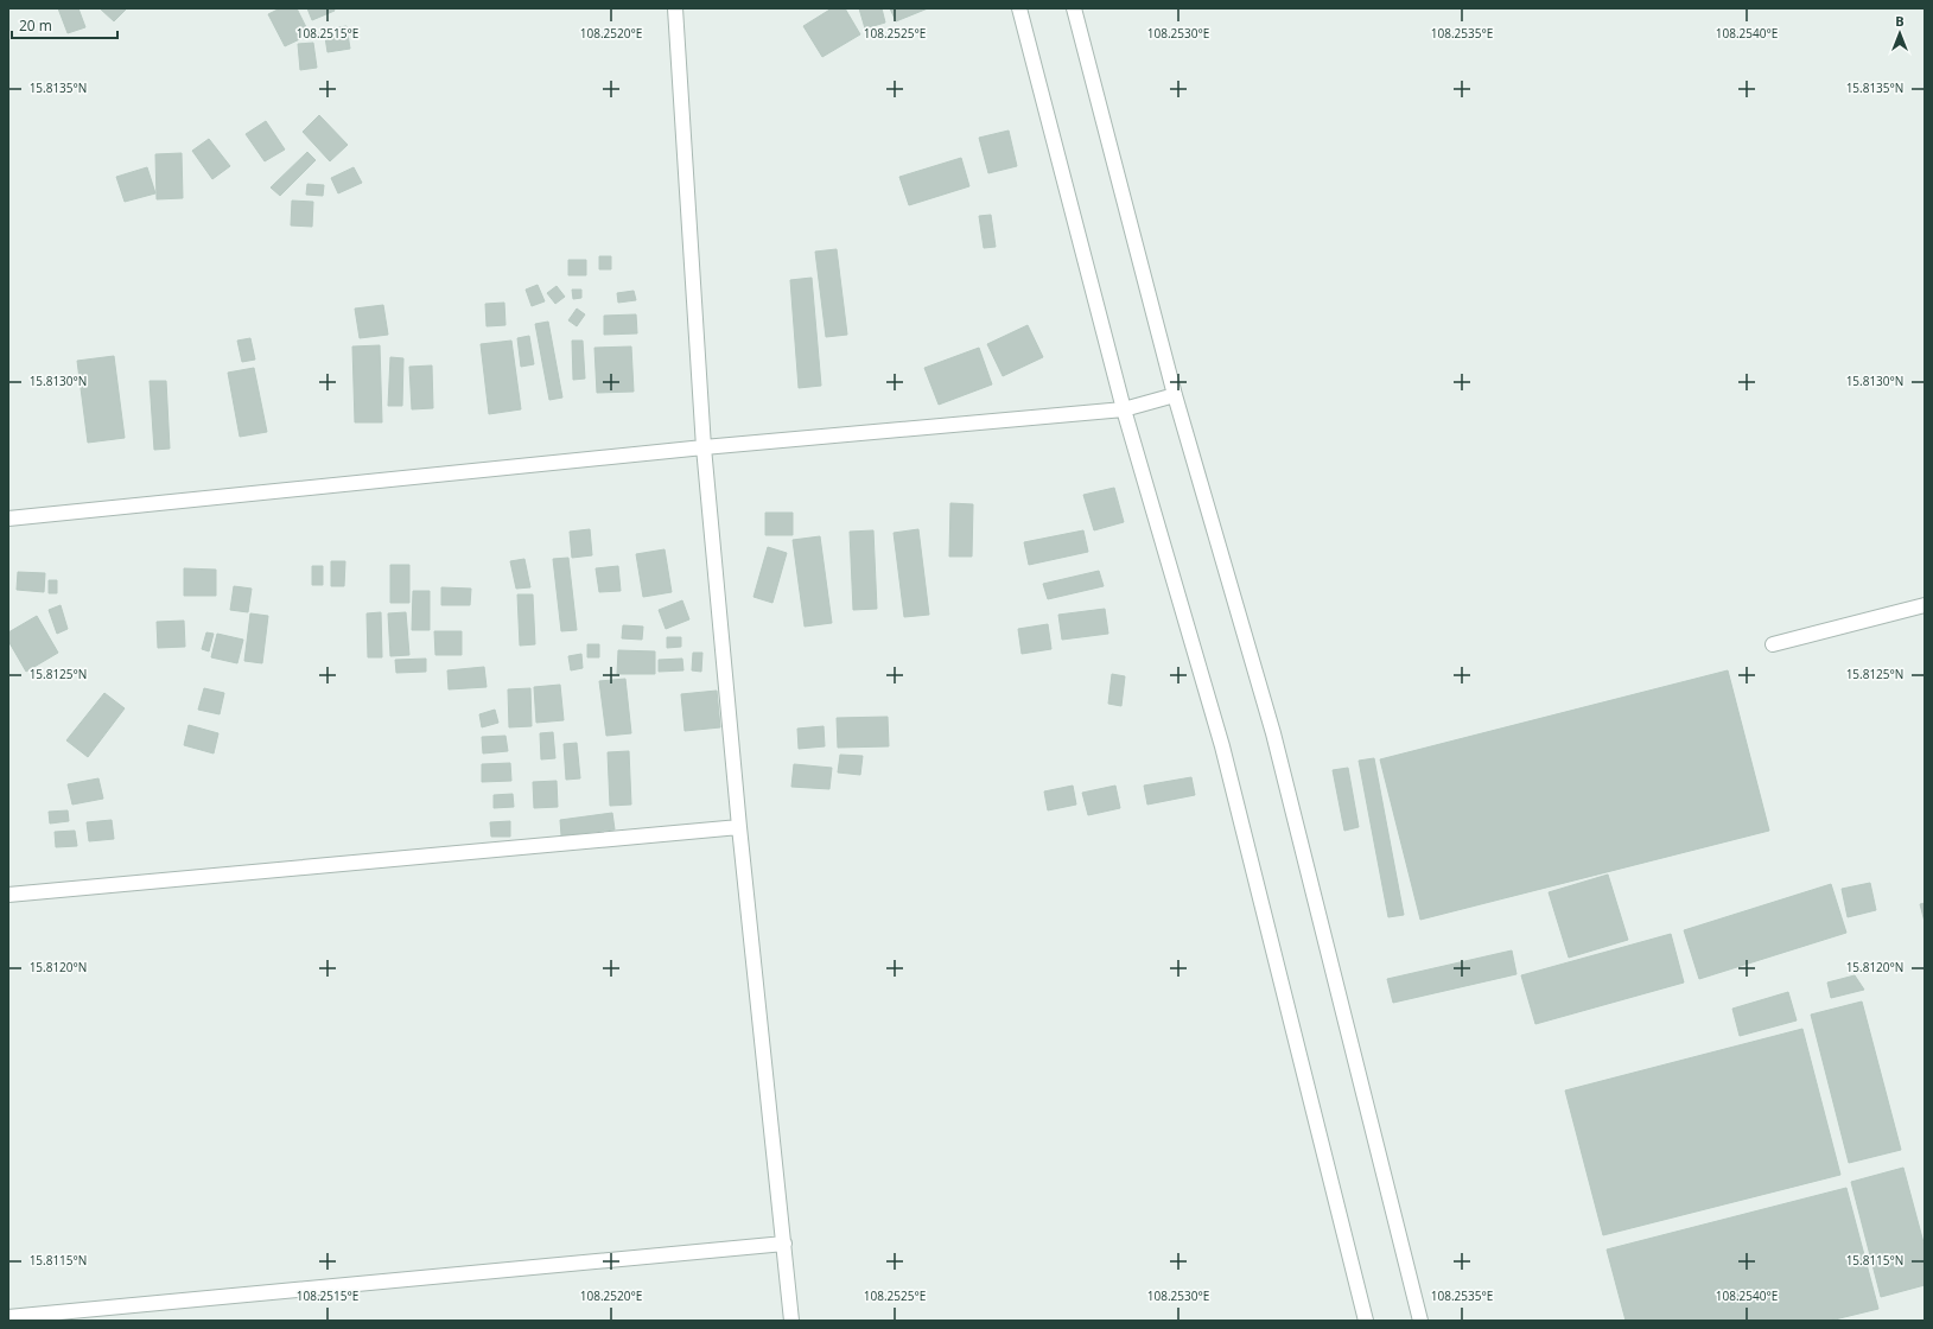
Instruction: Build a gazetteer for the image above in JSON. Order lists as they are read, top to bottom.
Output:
{
  "scale_bar": "20 m",
  "north": "top",
  "coordinates": [
    "108.2515°E",
    "108.2520°E",
    "108.2525°E",
    "108.2530°E",
    "108.2535°E",
    "108.2540°E",
    "15.8135°N",
    "15.8130°N",
    "15.8125°N",
    "15.8120°N",
    "15.8115°N"
  ]
}
